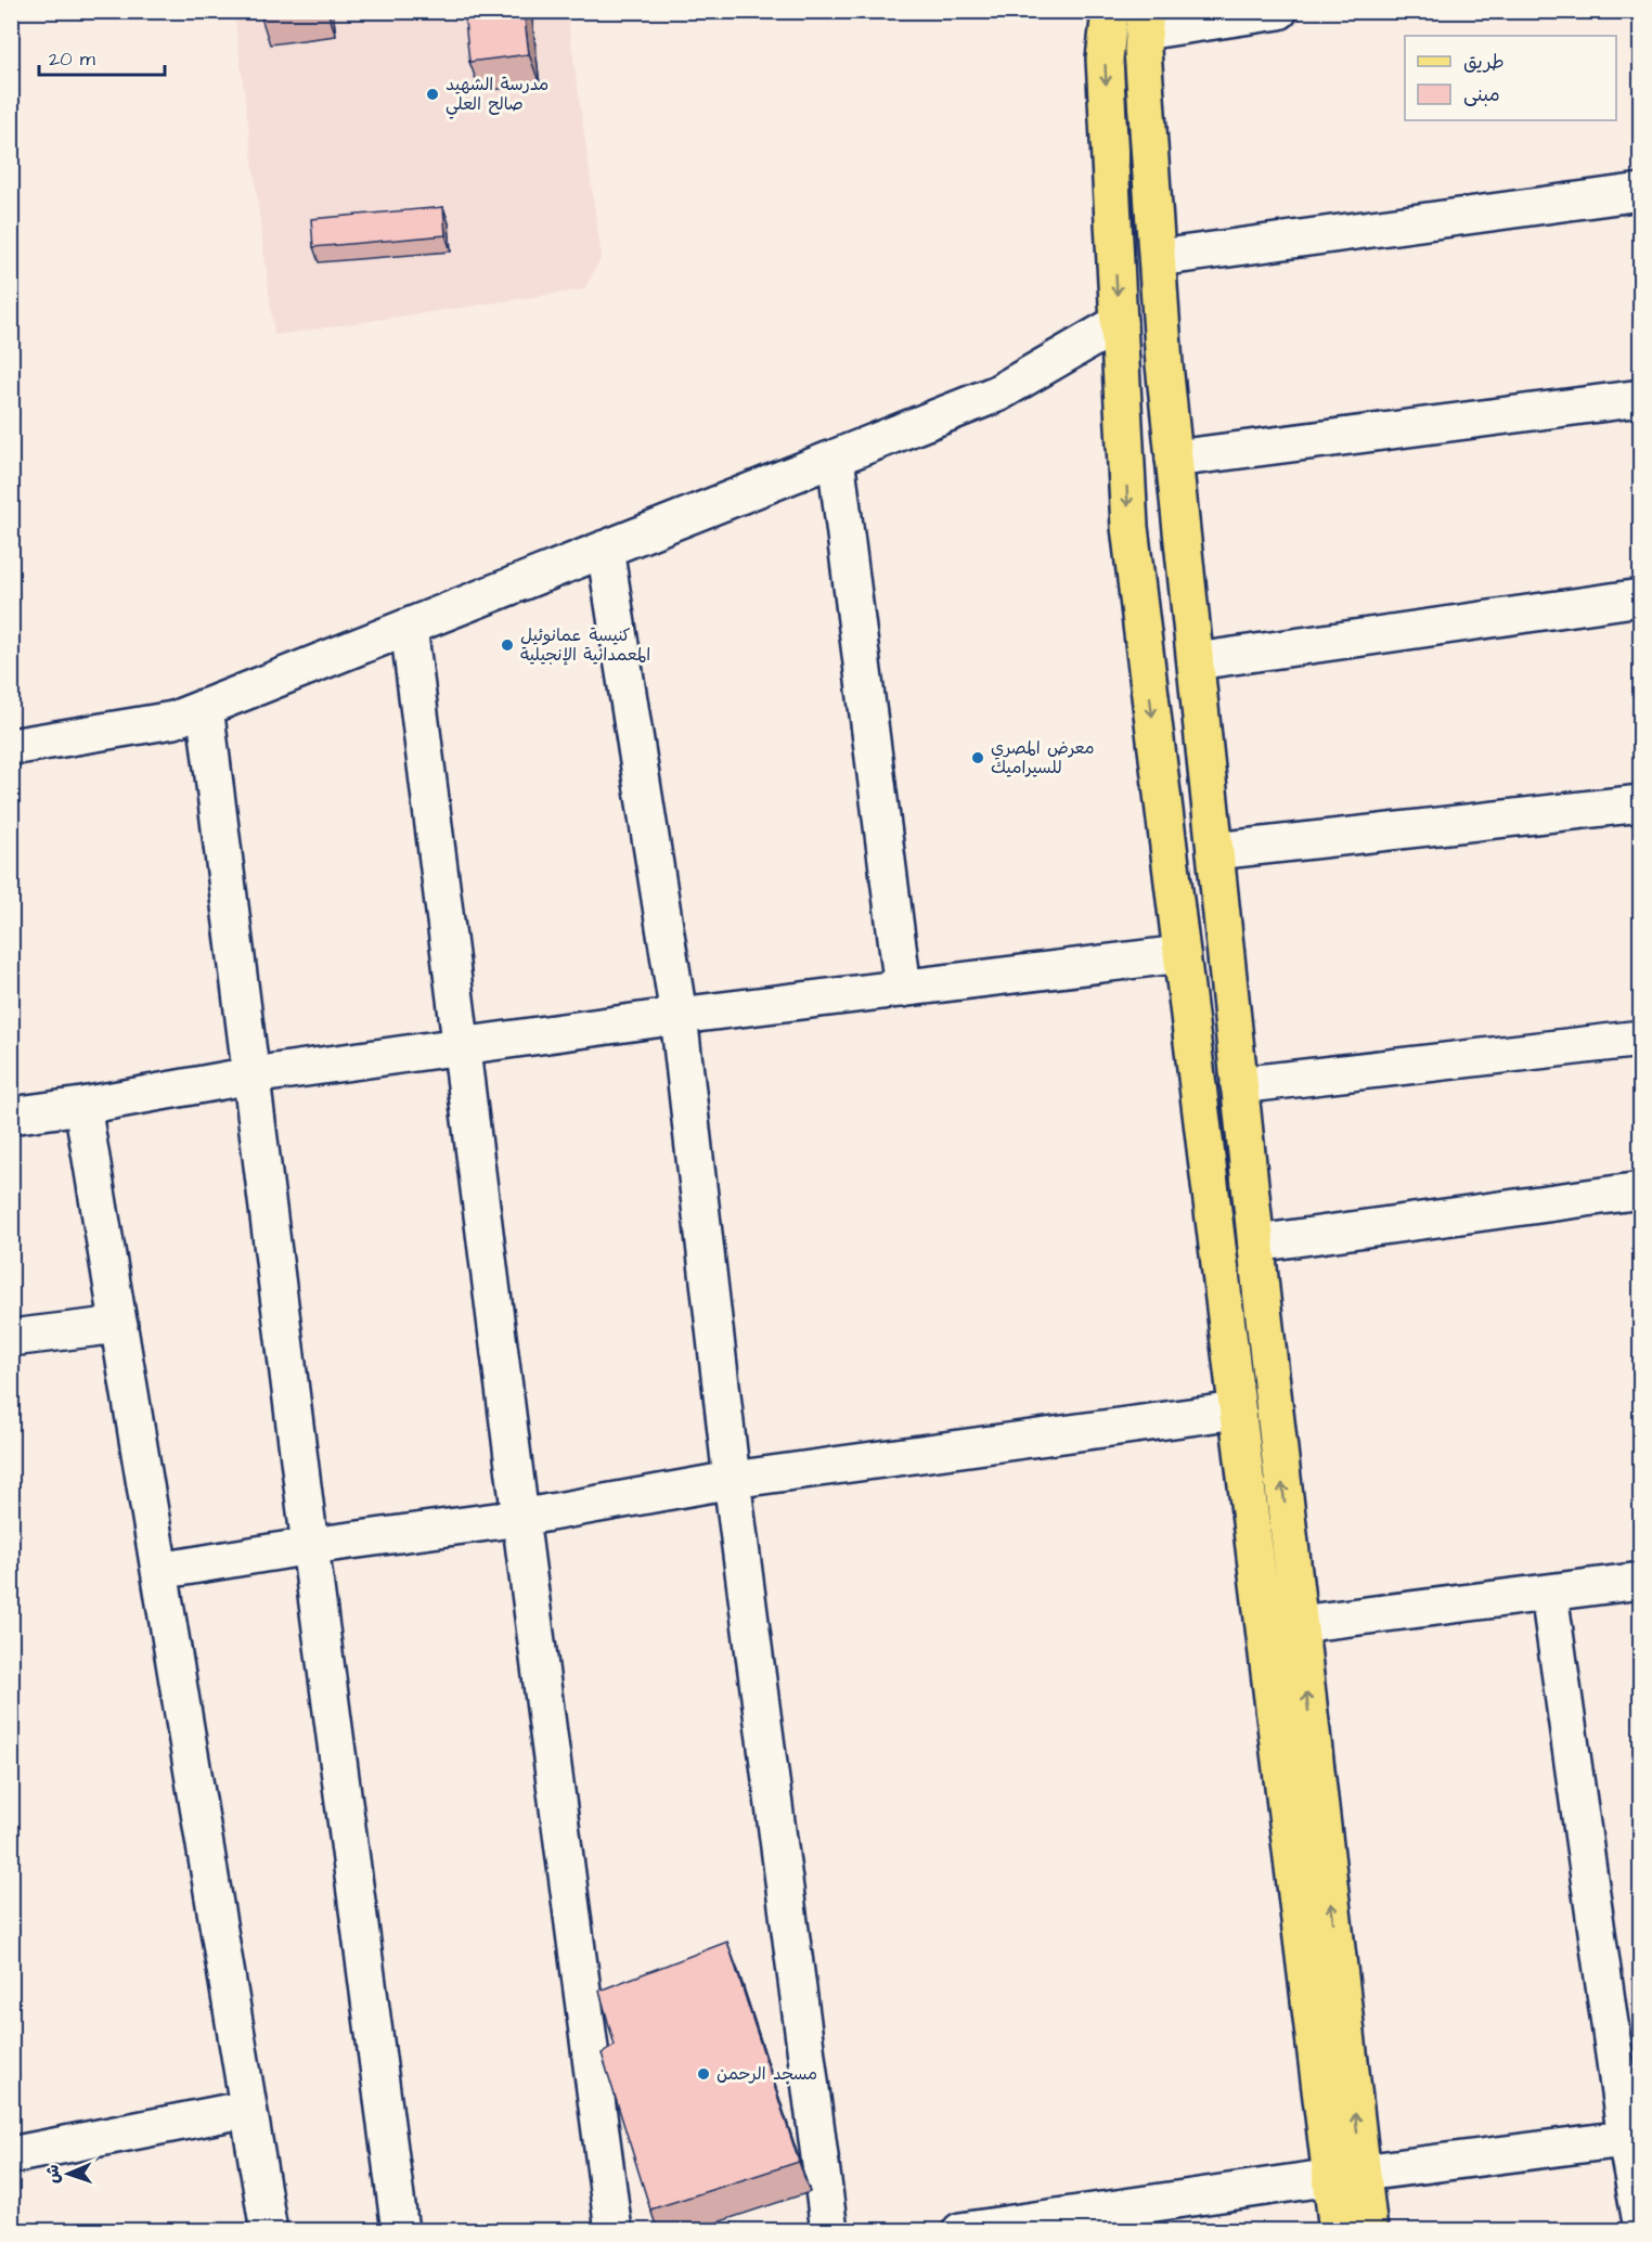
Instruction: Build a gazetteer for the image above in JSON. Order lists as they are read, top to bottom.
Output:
{
  "places": [
    "مدرسة الشهيد صالح العلي",
    "كنيسة عمانوئيل المعمدانية الإنجيلية",
    "معرض المصري للسيراميك",
    "مسجد الرحمن"
  ],
  "legend": ["طريق", "مبنى"],
  "scale_bar": "20 m",
  "north": "left"
}
